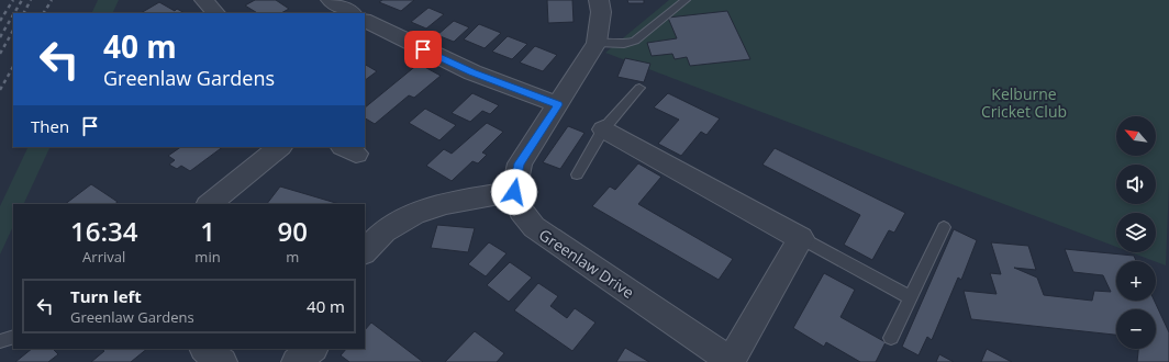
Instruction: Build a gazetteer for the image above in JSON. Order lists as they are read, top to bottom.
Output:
{
  "streets": {
    "street": ["Greenlaw Drive"]
  },
  "parks": ["Kelburne Cricket Club"],
  "north": "top left",
  "page": {
    "turn": ["40 m", "Greenlaw Gardens"],
    "then": "Then",
    "map_buttons": ["+", "−"],
    "eta": [
      "16:34",
      "Arrival",
      "1",
      "min",
      "90",
      "m"
    ],
    "list": [
      {
        "name": "Turn left",
        "note": "Greenlaw Gardens",
        "value": "40 m"
      }
    ]
  }
}
